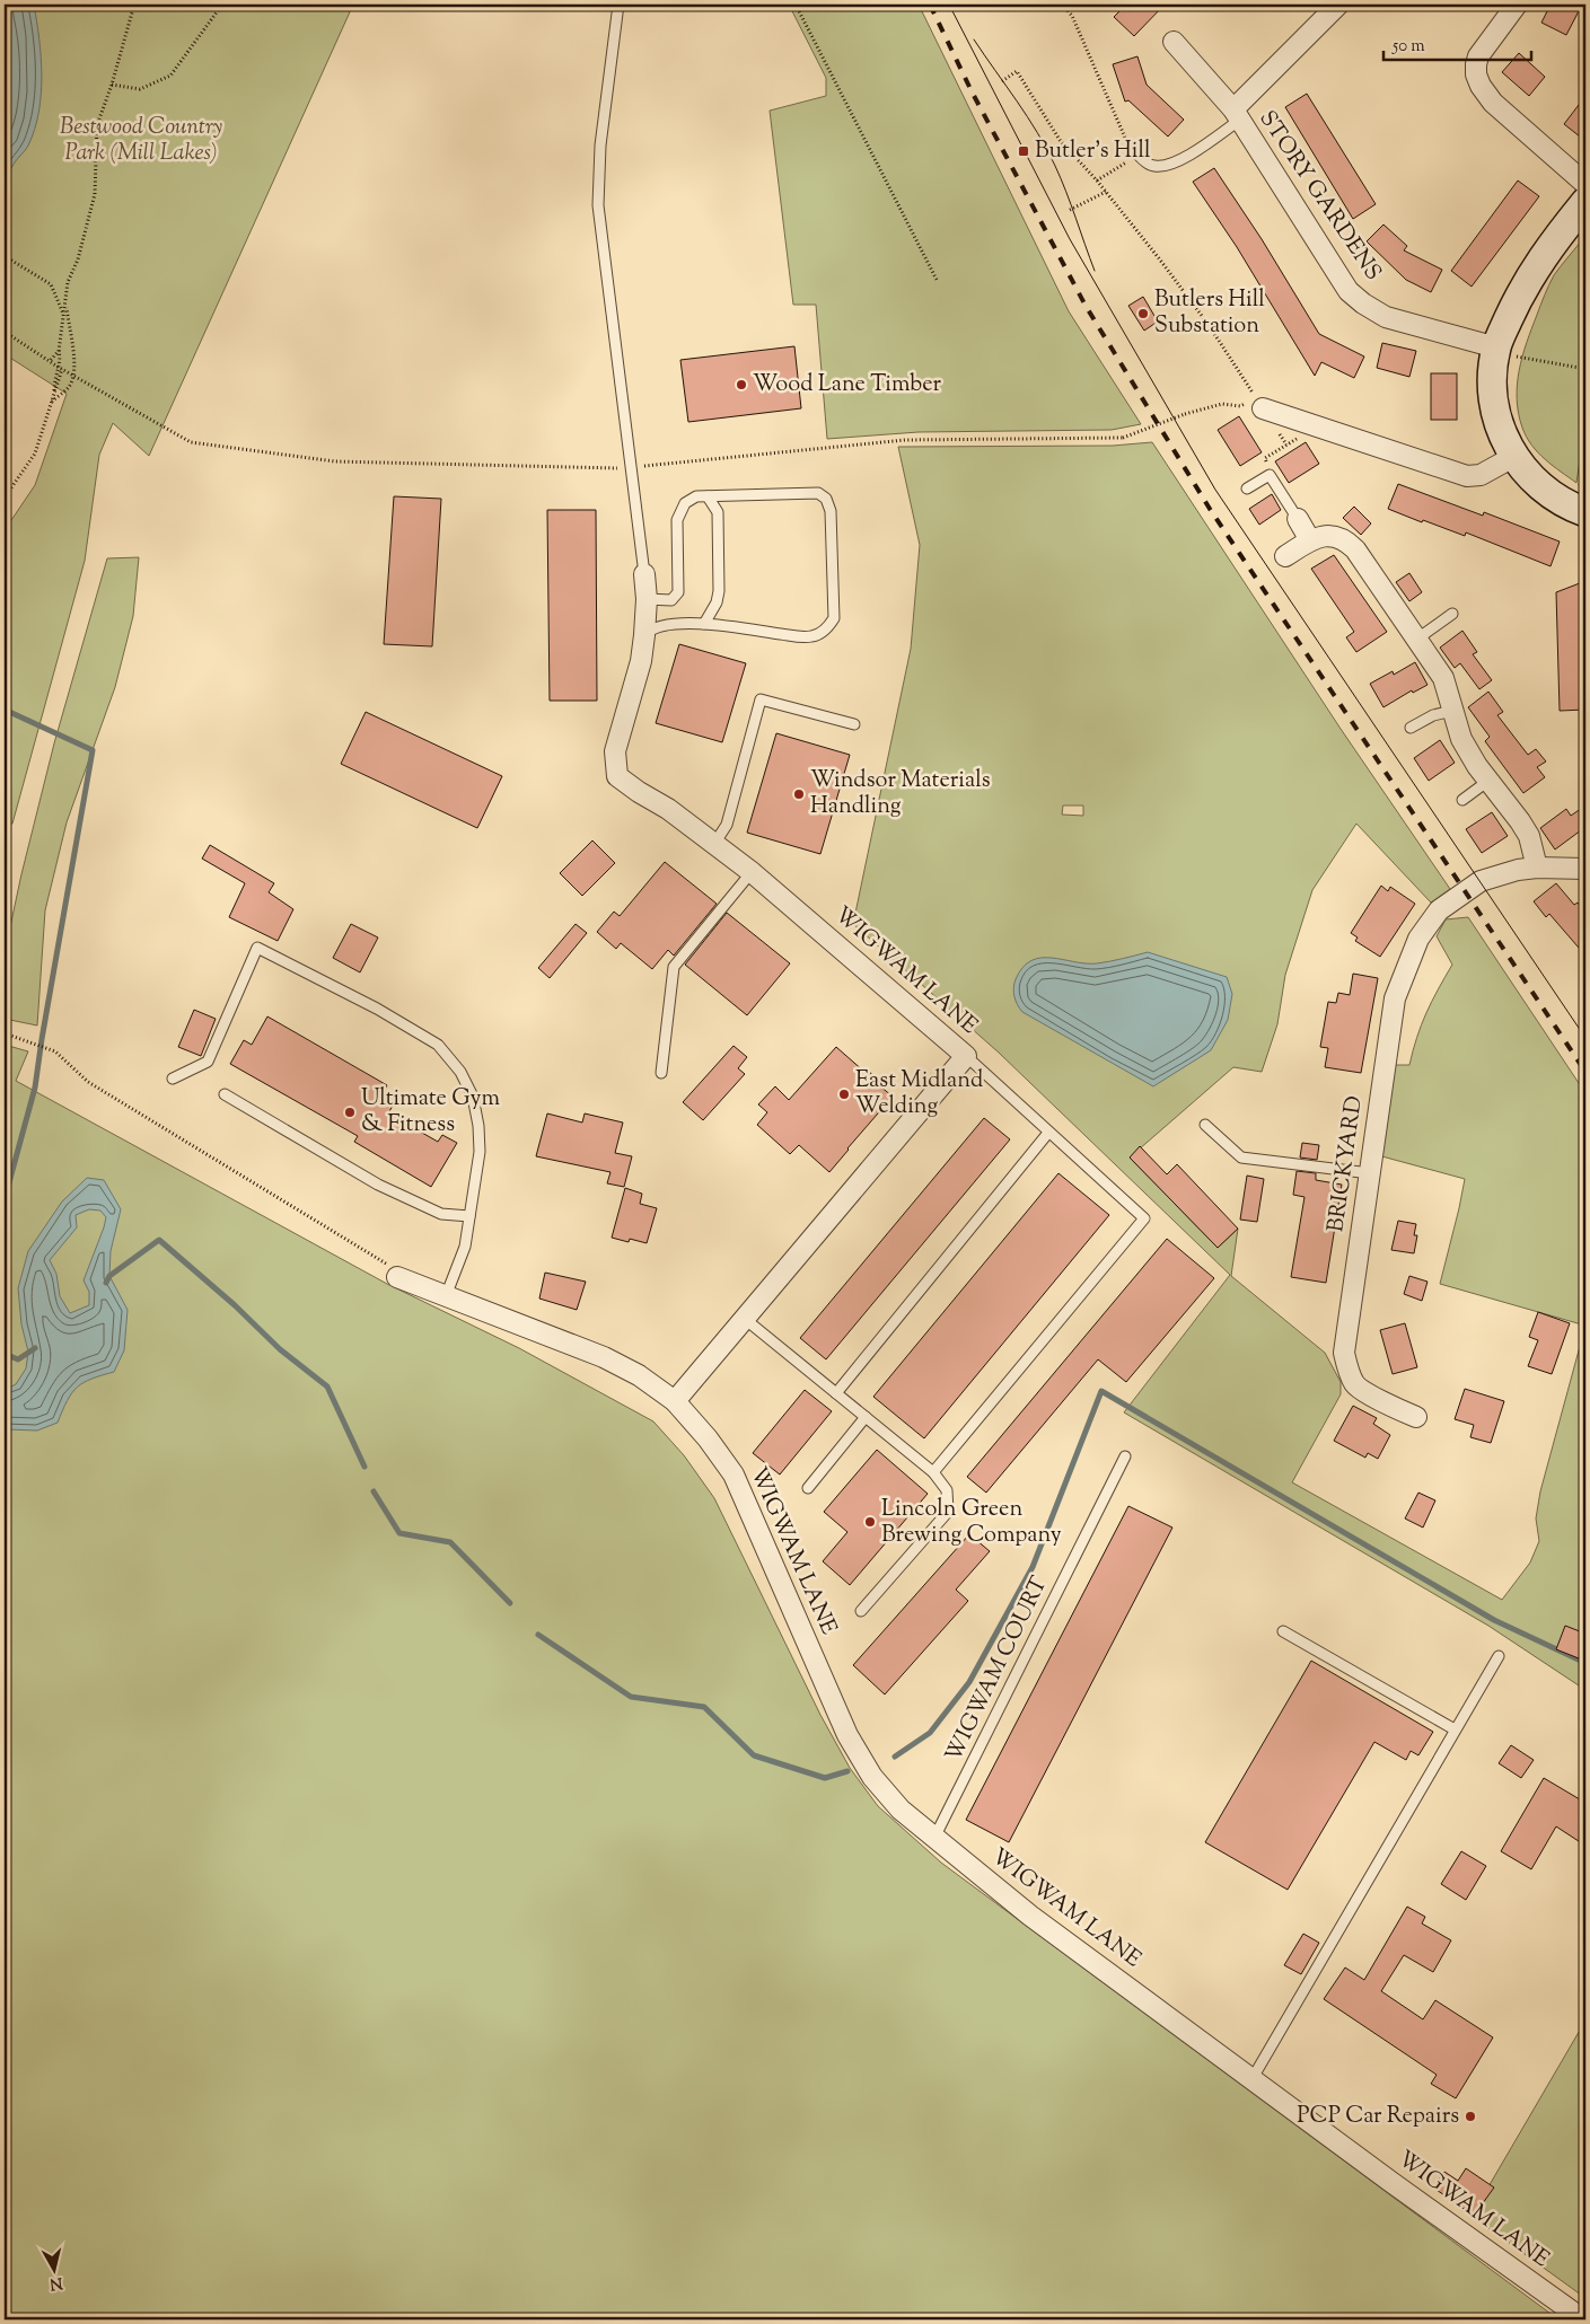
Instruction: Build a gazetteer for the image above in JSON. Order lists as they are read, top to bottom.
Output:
{
  "streets": {
    "street": ["STORY GARDENS", "WIGWAM LANE", "BRICKYARD"],
    "lane": ["WIGWAM COURT"]
  },
  "crossings": [
    ["WIGWAM LANE", "WIGWAM COURT"]
  ],
  "parks": ["Bestwood Country Park (Mill Lakes)"],
  "places": {
    "transit": ["Butler's Hill"],
    "other": [
      "Butlers Hill Substation",
      "Wood Lane Timber",
      "Windsor Materials Handling",
      "East Midland Welding",
      "Ultimate Gym & Fitness",
      "Lincoln Green Brewing Company",
      "PCP Car Repairs"
    ]
  },
  "scale_bar": "50 m",
  "north": "bottom"
}
